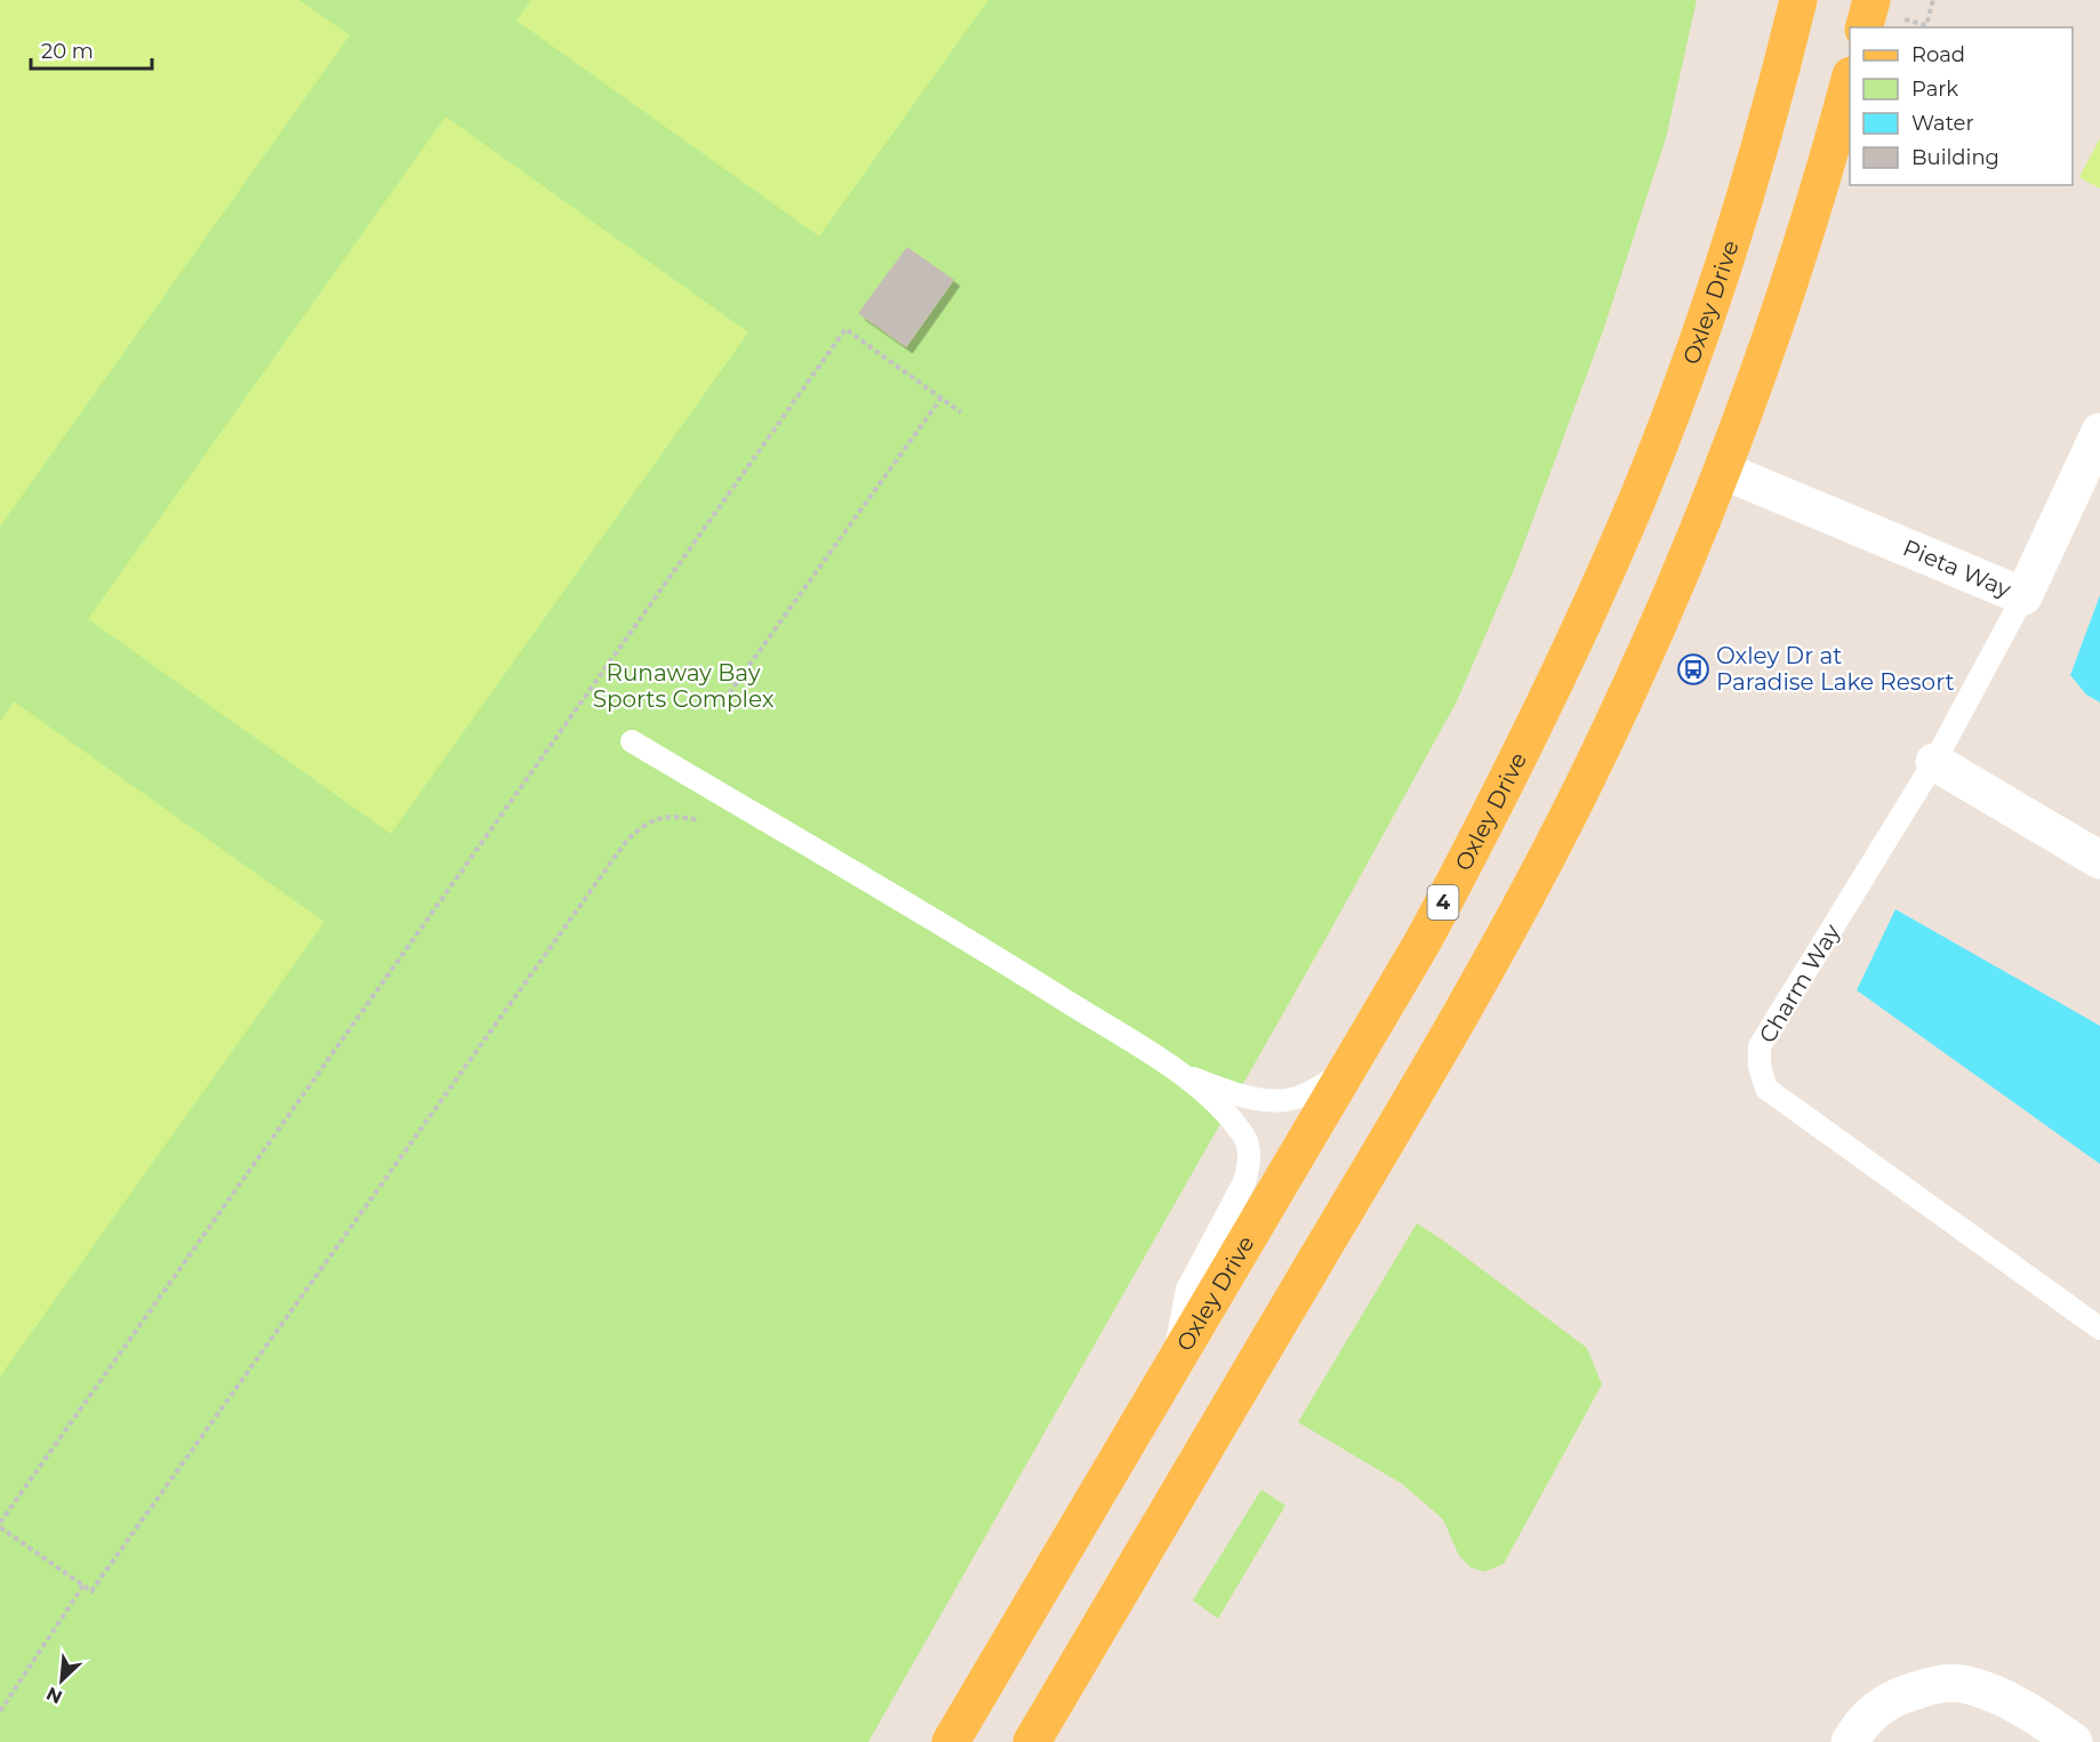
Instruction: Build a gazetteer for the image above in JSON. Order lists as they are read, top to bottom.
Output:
{
  "streets": {
    "main road": ["Oxley Drive", "4"],
    "street": ["Pieta Way"],
    "lane": ["Charm Way"]
  },
  "crossings": [
    ["Pieta Way", "Charm Way"]
  ],
  "parks": ["Runaway Bay Sports Complex"],
  "places": {
    "bus stop": ["Oxley Dr at Paradise Lake Resort"]
  },
  "legend": [
    "Road",
    "Park",
    "Water",
    "Building"
  ],
  "scale_bar": "20 m",
  "north": "bottom left"
}
